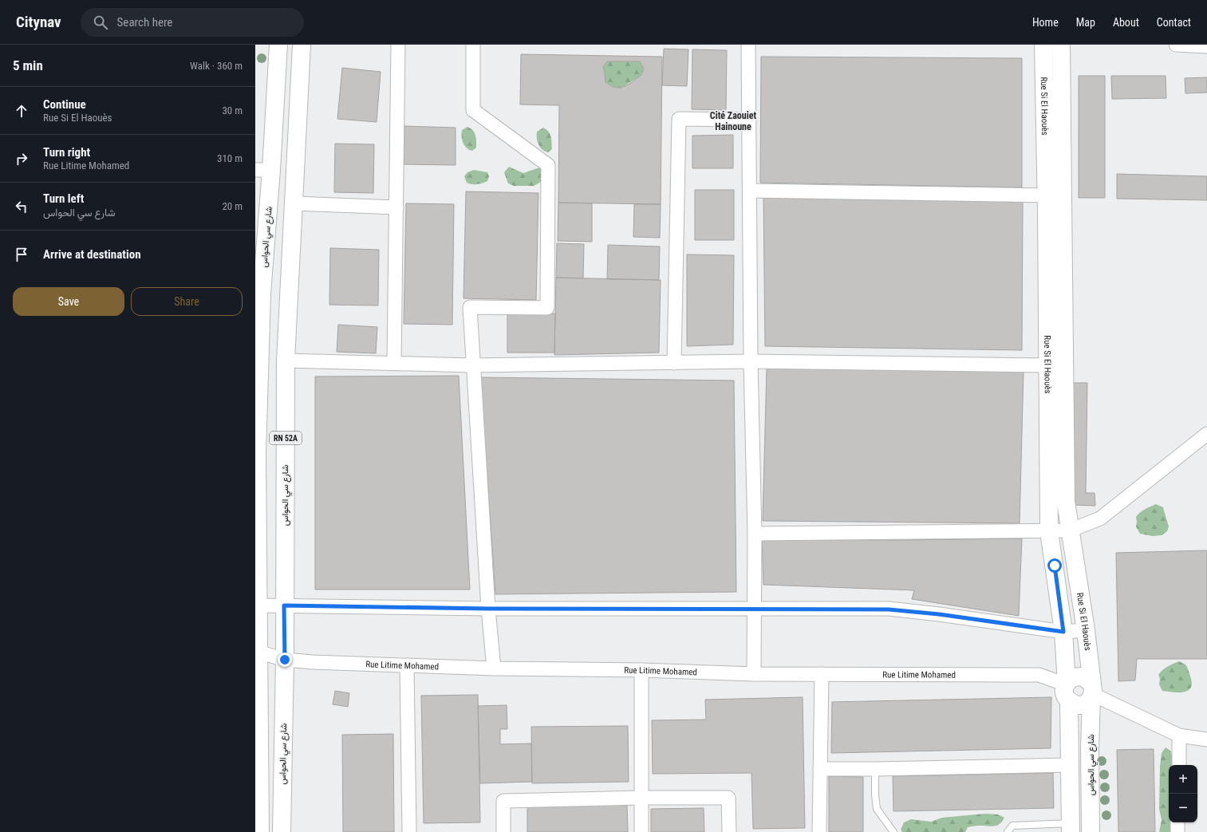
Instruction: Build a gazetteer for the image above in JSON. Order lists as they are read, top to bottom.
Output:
{
  "streets": {
    "street": [
      "Rue Si El Haouès",
      "شارع سي الحواس",
      "RN 52A",
      "Rue Litime Mohamed"
    ]
  },
  "crossings": [
    ["Rue Si El Haouès", "شارع سي الحواس"],
    ["Rue Si El Haouès", "Rue Litime Mohamed"],
    ["شارع سي الحواس", "Rue Litime Mohamed"]
  ],
  "districts": ["Cité Zaouiet Hainoune"],
  "page": {
    "header": "Citynav",
    "search": "Search here",
    "nav": [
      "Home",
      "Map",
      "About",
      "Contact"
    ],
    "heading": ["5 min", "Walk · 360 m"],
    "list": [
      ["Continue", "Rue Si El Haouès", "30 m"],
      ["Turn right", "Rue Litime Mohamed", "310 m"],
      ["Turn left", "شارع سي الحواس", "20 m"],
      "Arrive at destination"
    ],
    "buttons": ["Save", "Share"],
    "map_buttons": ["+", "−"]
  }
}
